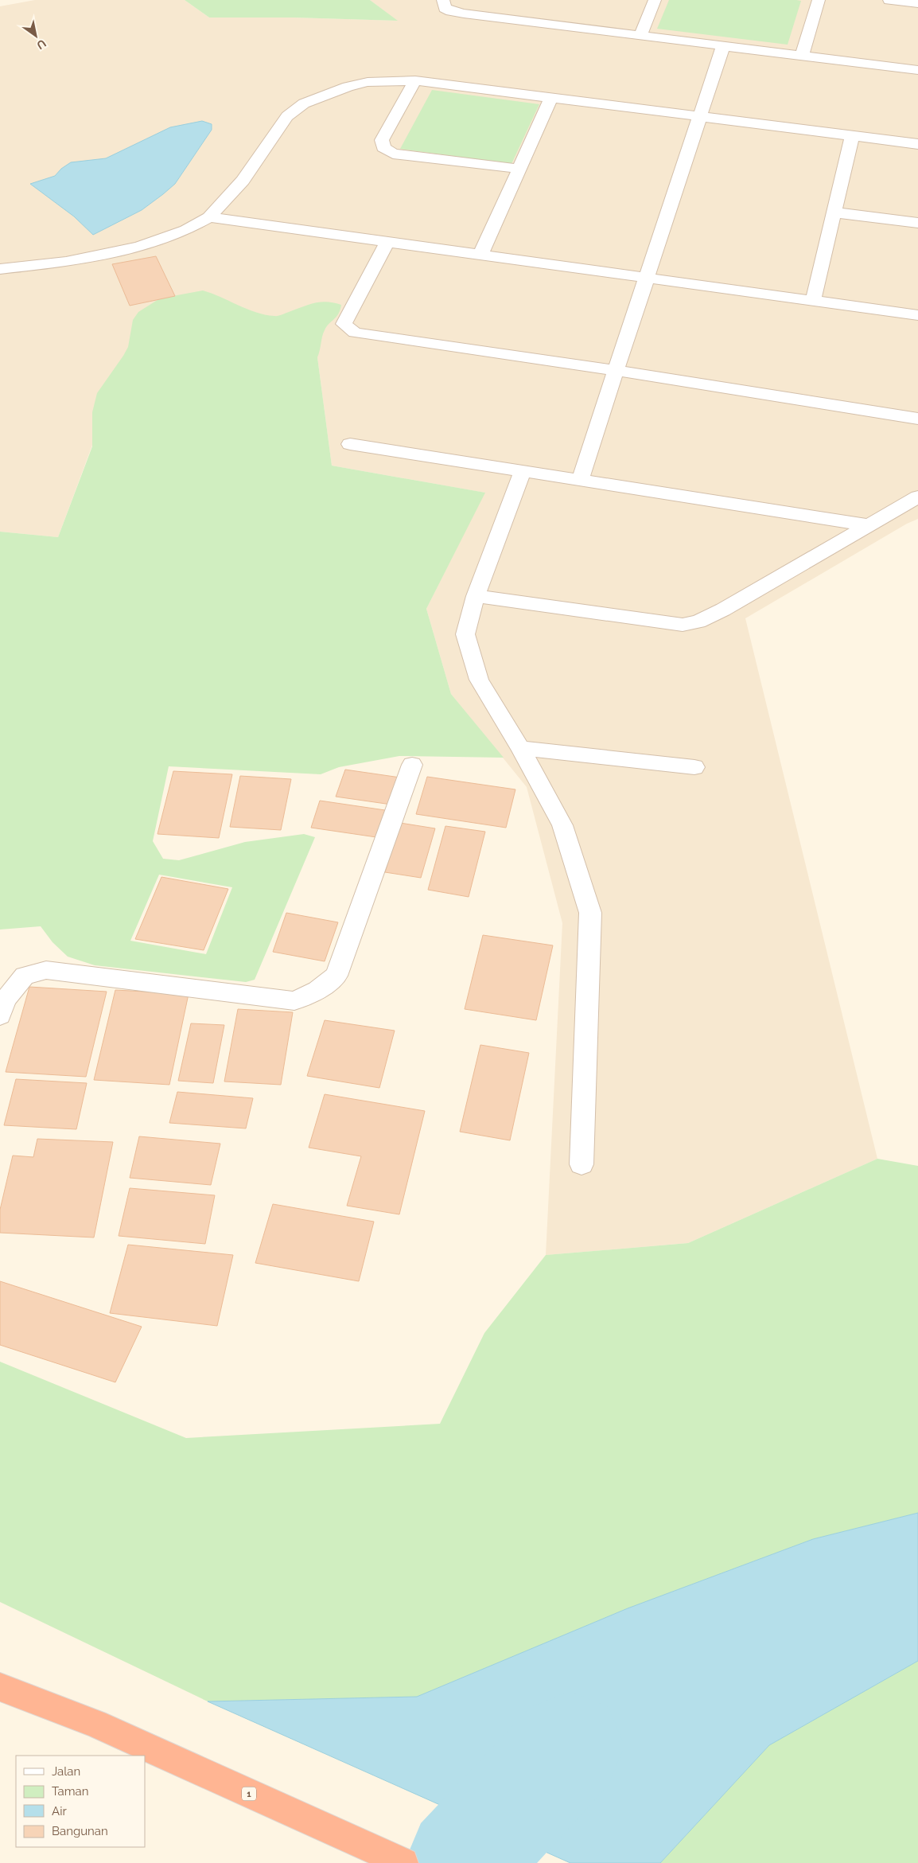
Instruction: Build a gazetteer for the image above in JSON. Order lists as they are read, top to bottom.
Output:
{
  "streets": {
    "highway": ["1"]
  },
  "legend": [
    "Jalan",
    "Taman",
    "Air",
    "Bangunan"
  ],
  "north": "bottom right"
}
